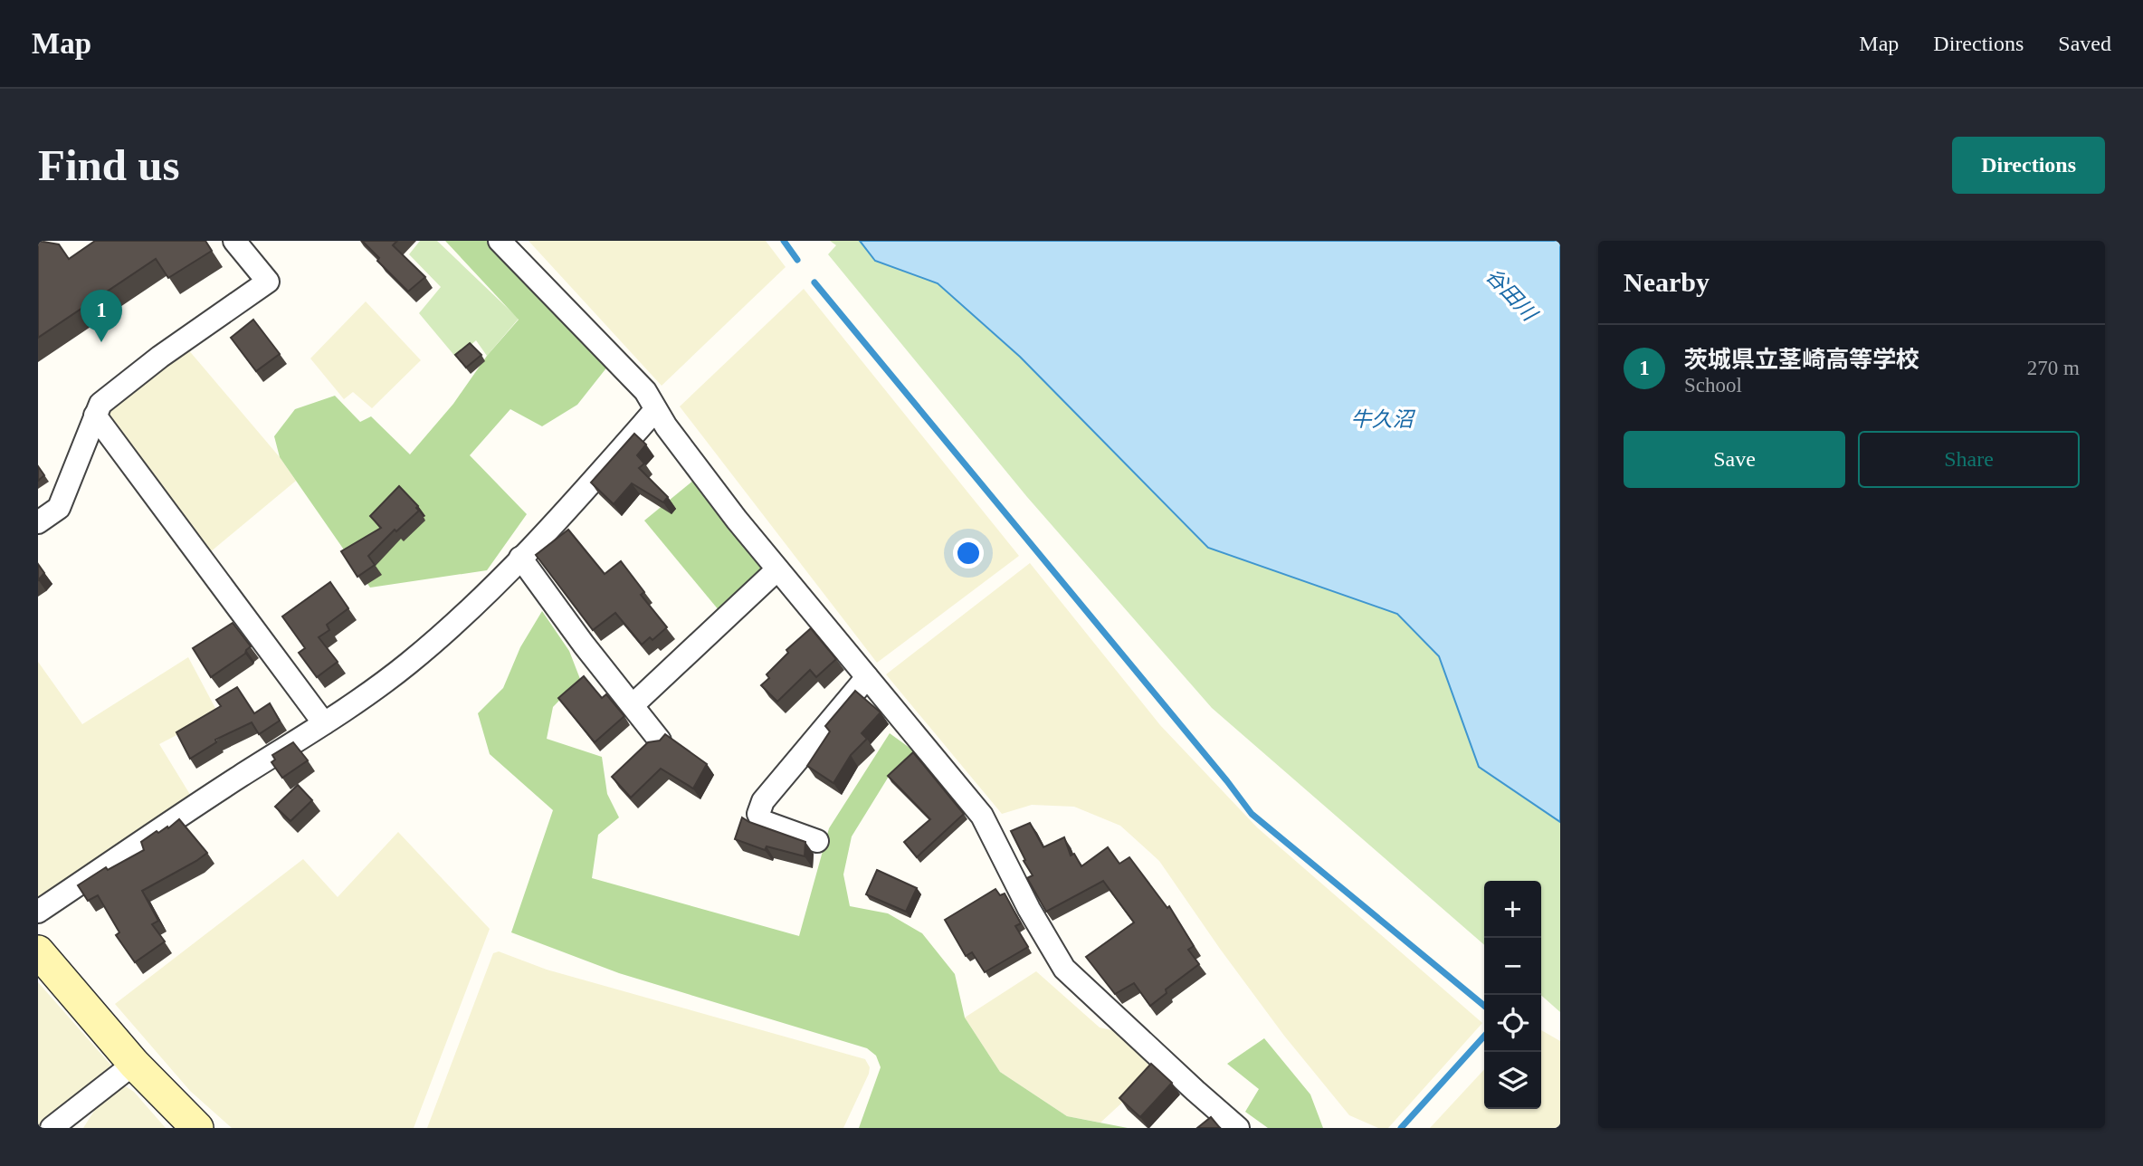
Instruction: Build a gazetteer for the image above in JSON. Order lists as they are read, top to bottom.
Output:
{
  "water": ["谷田川", "牛久沼"],
  "page": {
    "header": "Map",
    "nav": ["Map", "Directions", "Saved"],
    "buttons": [
      "Directions",
      ["Save", "Share"]
    ],
    "title": "Find us",
    "heading": "Nearby",
    "pins": "1",
    "list": [
      {
        "mark": "1",
        "name": "茨城県立茎崎高等学校",
        "note": "School",
        "value": "270 m"
      }
    ],
    "map_buttons": ["+", "−"]
  }
}
